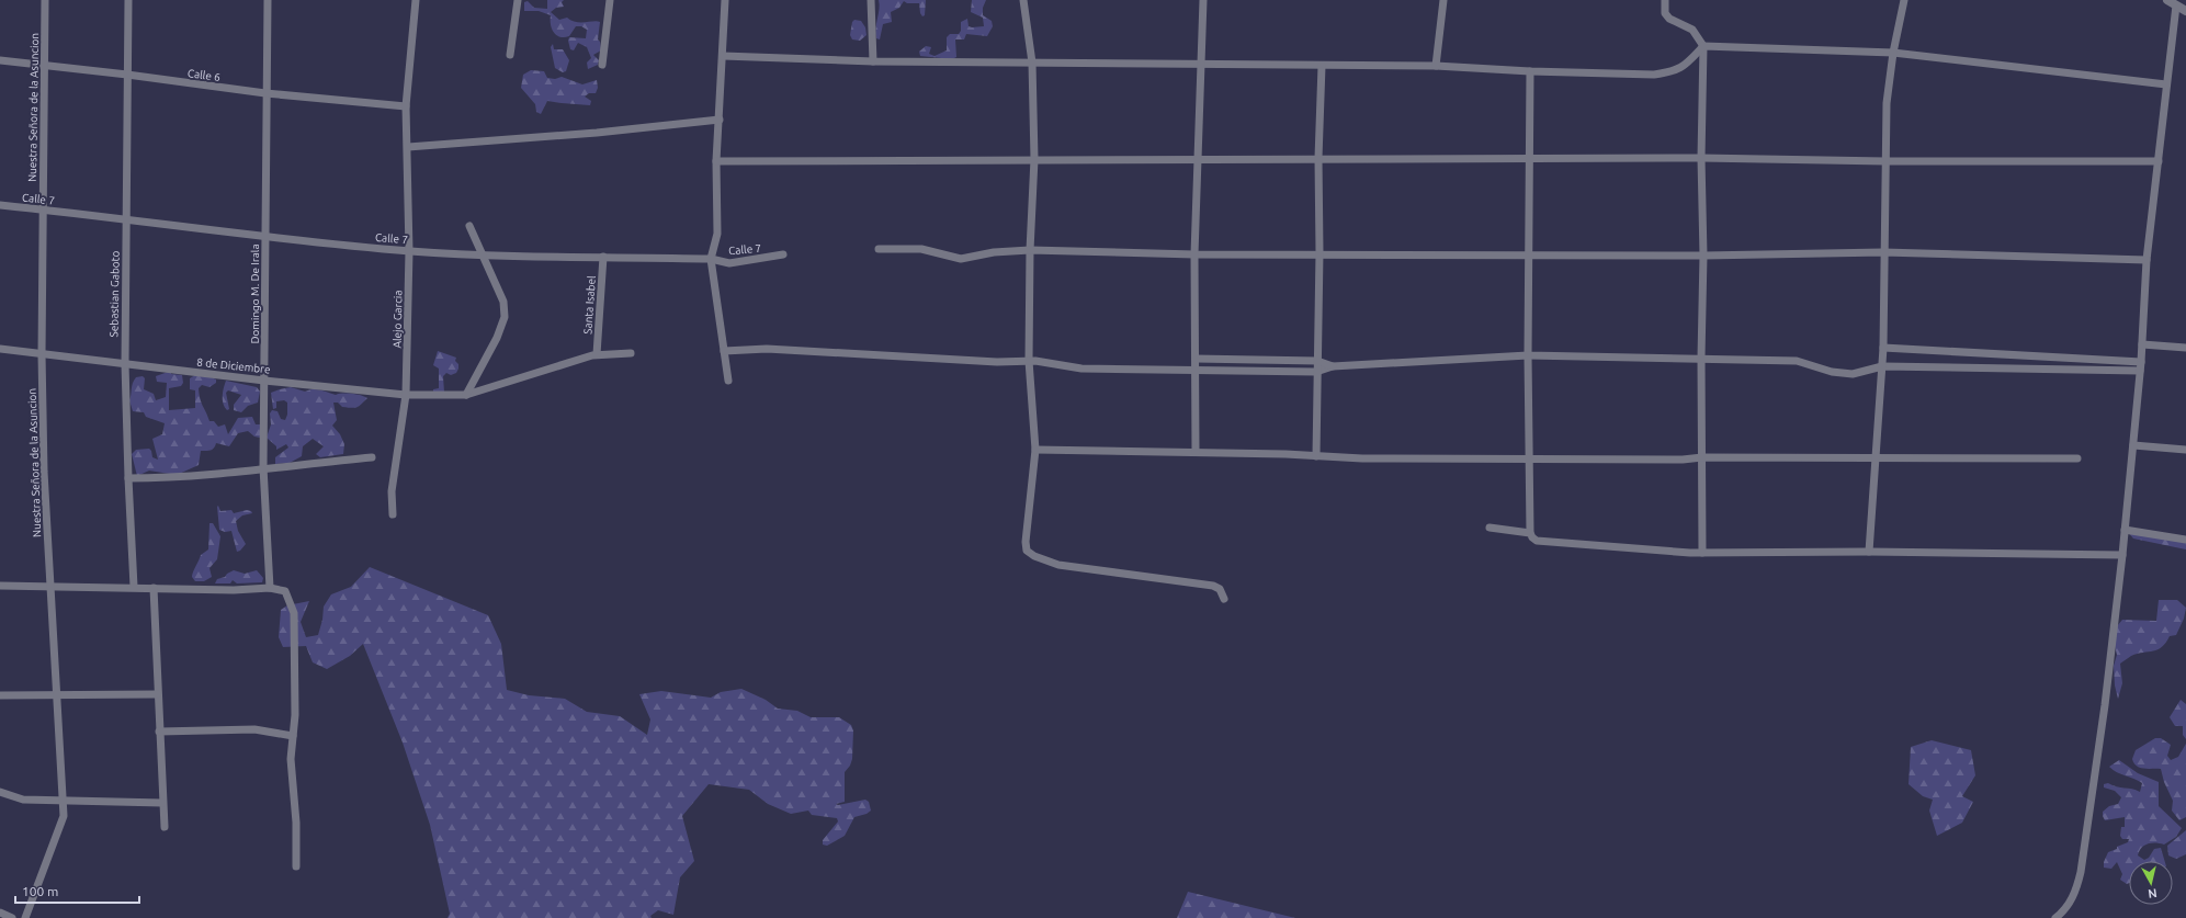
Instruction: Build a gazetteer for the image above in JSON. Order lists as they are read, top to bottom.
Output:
{
  "streets": {
    "street": [
      "Calle 6",
      "Nuestra Señora de la Asuncion",
      "Calle 7",
      "Sebastian Gaboto",
      "Domingo M. De Irala",
      "Santa Isabel",
      "Alejo Garcia",
      "8 de Diciembre"
    ]
  },
  "crossings": [
    ["Calle 6", "Nuestra Señora de la Asuncion"],
    ["Calle 6", "Sebastian Gaboto"],
    ["Calle 6", "Domingo M. De Irala"],
    ["Calle 6", "Alejo Garcia"],
    ["Nuestra Señora de la Asuncion", "Calle 7"],
    ["Nuestra Señora de la Asuncion", "8 de Diciembre"],
    ["Calle 7", "Sebastian Gaboto"],
    ["Calle 7", "Domingo M. De Irala"],
    ["Calle 7", "Santa Isabel"],
    ["Calle 7", "Alejo Garcia"],
    ["Sebastian Gaboto", "8 de Diciembre"],
    ["Domingo M. De Irala", "8 de Diciembre"],
    ["Santa Isabel", "8 de Diciembre"],
    ["Alejo Garcia", "8 de Diciembre"]
  ],
  "scale_bar": "100 m",
  "north": "bottom"
}
